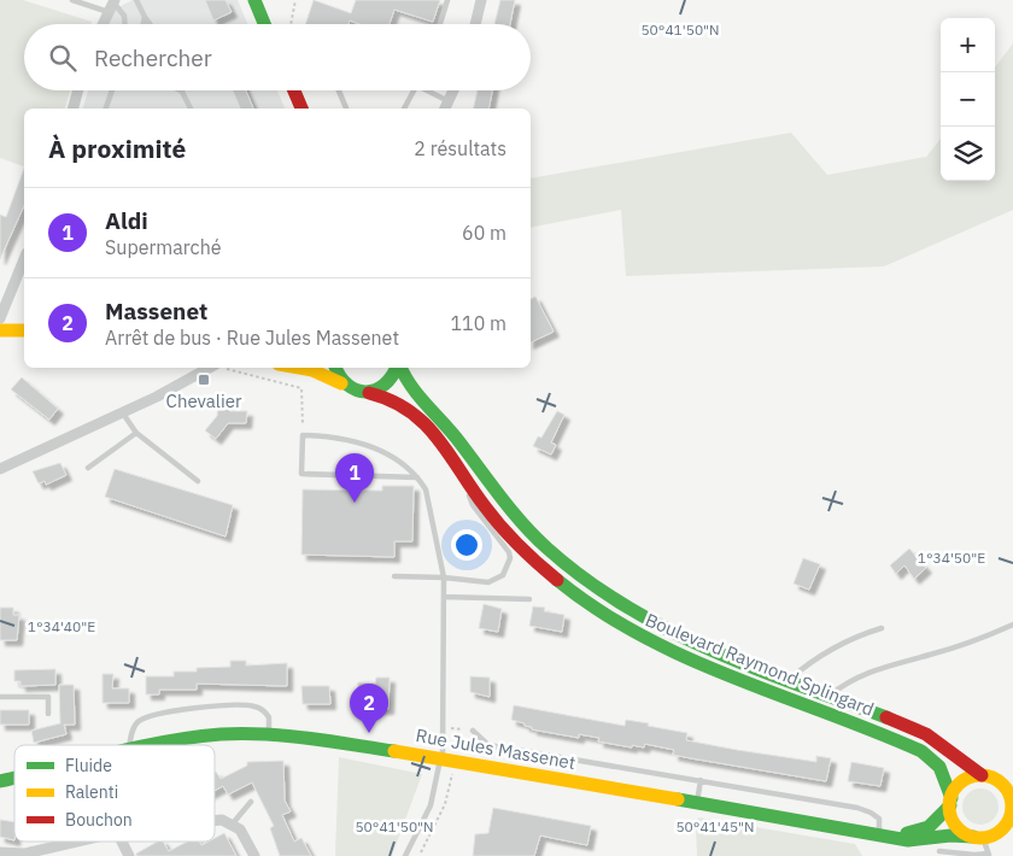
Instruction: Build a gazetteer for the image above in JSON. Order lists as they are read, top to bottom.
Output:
{
  "streets": {
    "main road": ["Boulevard Raymond Splingard", "Rue Jules Massenet"]
  },
  "crossings": [
    ["Boulevard Raymond Splingard", "Rue Jules Massenet"]
  ],
  "places": {
    "transit": ["Chevalier"]
  },
  "legend": ["Fluide", "Ralenti", "Bouchon"],
  "page": {
    "map_buttons": ["+", "−"],
    "search": "Rechercher",
    "heading": ["À proximité", "2 résultats"],
    "list": [
      {
        "mark": "1",
        "name": "Aldi",
        "note": "Supermarché",
        "value": "60 m"
      },
      {
        "mark": "2",
        "name": "Massenet",
        "note": "Arrêt de bus · Rue Jules Massenet",
        "value": "110 m"
      }
    ],
    "pins": ["1", "2"]
  },
  "coordinates": [
    "50°41'50\"N",
    "1°34'50\"E",
    "1°34'40\"E",
    "50°41'45\"N"
  ]
}
